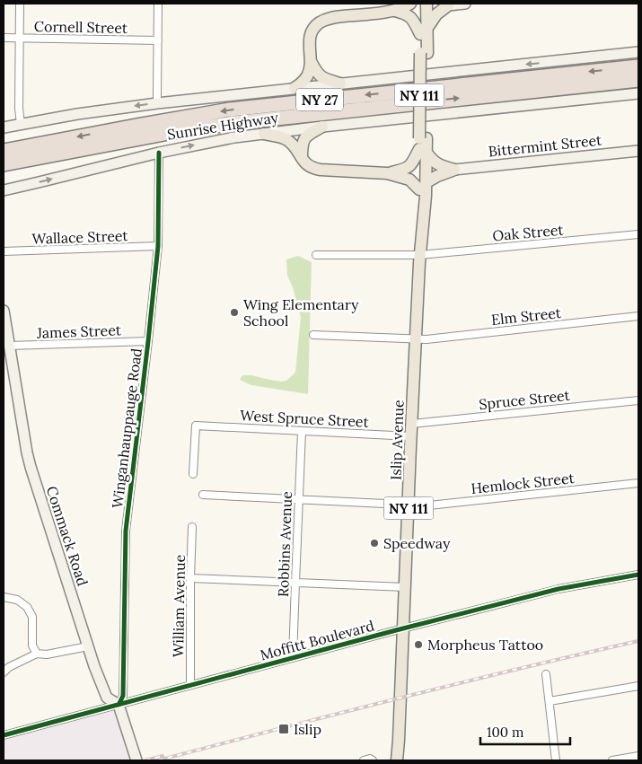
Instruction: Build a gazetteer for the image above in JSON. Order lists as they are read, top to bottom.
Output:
{
  "streets": {
    "highway": ["NY 27", "Sunrise Highway"],
    "main road": [
      "NY 111",
      "Bittermint Street",
      "Islip Avenue",
      "Commack Road"
    ],
    "street": [
      "Cornell Street",
      "Oak Street",
      "Wallace Street",
      "Elm Street",
      "James Street",
      "Spruce Street",
      "West Spruce Street",
      "Winganhauppauge Road",
      "Hemlock Street",
      "Robbins Avenue",
      "William Avenue",
      "Moffitt Boulevard"
    ]
  },
  "crossings": [
    ["Sunrise Highway", "Winganhauppauge Road"],
    ["Oak Street", "Islip Avenue"],
    ["Wallace Street", "Winganhauppauge Road"],
    ["Elm Street", "Islip Avenue"],
    ["James Street", "Winganhauppauge Road"],
    ["James Street", "Commack Road"],
    ["Spruce Street", "Islip Avenue"],
    ["West Spruce Street", "Islip Avenue"],
    ["West Spruce Street", "Robbins Avenue"],
    ["Winganhauppauge Road", "Commack Road"],
    ["Winganhauppauge Road", "Moffitt Boulevard"],
    ["Islip Avenue", "Hemlock Street"],
    ["Islip Avenue", "Moffitt Boulevard"],
    ["Hemlock Street", "Robbins Avenue"],
    ["Commack Road", "Moffitt Boulevard"],
    ["Robbins Avenue", "Moffitt Boulevard"],
    ["William Avenue", "Moffitt Boulevard"]
  ],
  "places": {
    "other": ["Wing Elementary School", "Speedway", "Morpheus Tattoo"],
    "transit": ["Islip"]
  },
  "scale_bar": "100 m"
}
